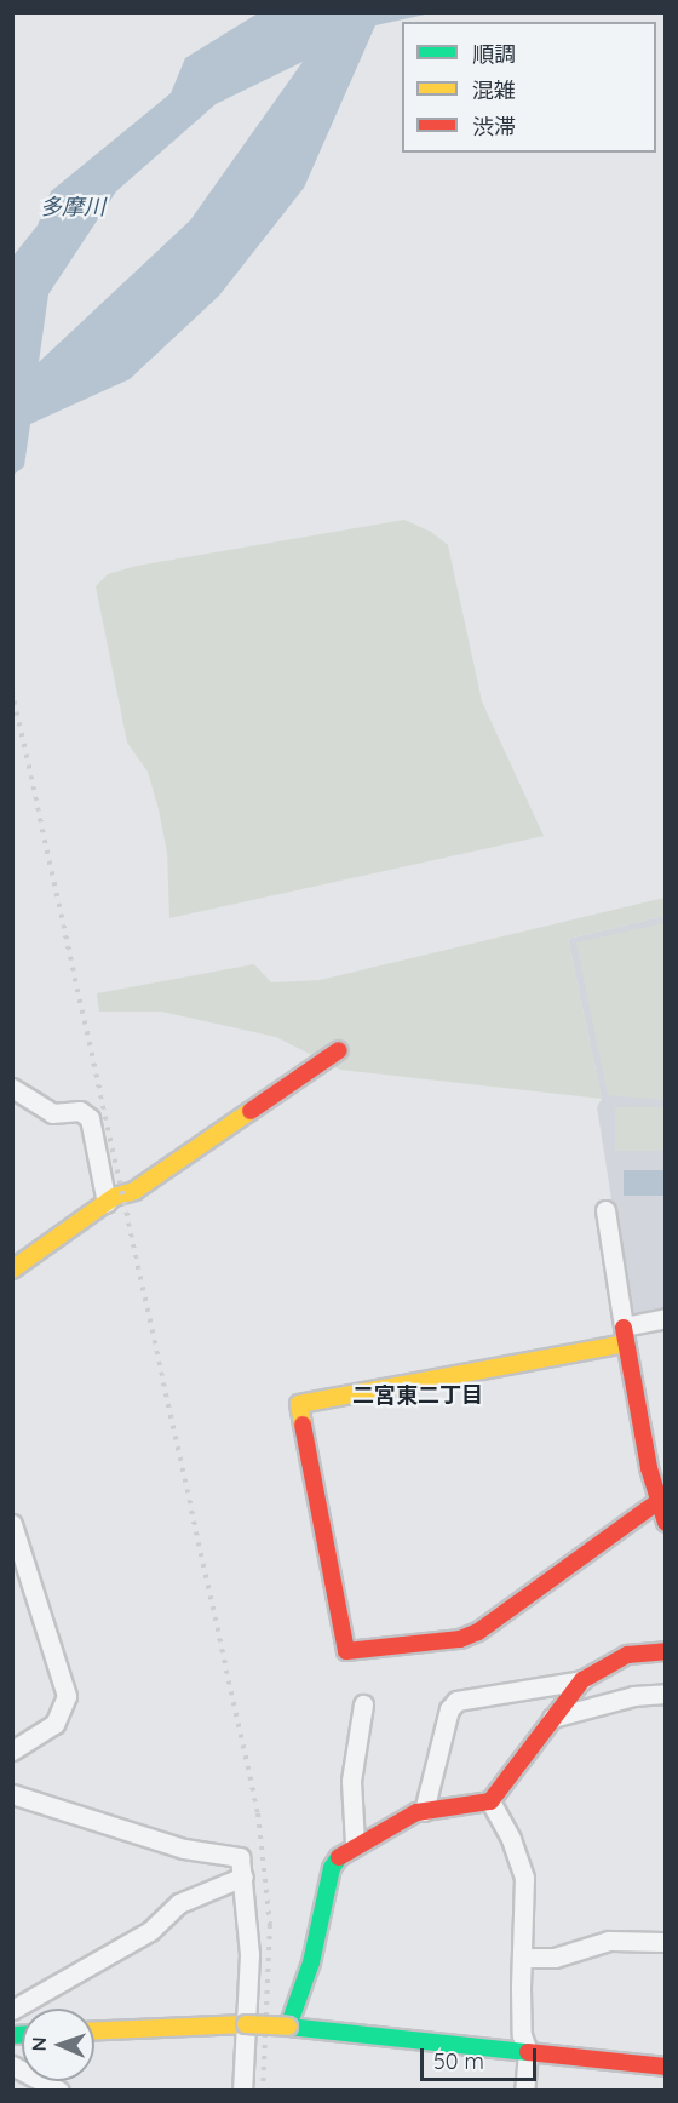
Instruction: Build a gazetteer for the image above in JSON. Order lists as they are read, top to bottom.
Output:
{
  "districts": ["二宮東二丁目"],
  "water": ["多摩川"],
  "legend": ["順調", "混雑", "渋滞"],
  "scale_bar": "50 m",
  "north": "left"
}
